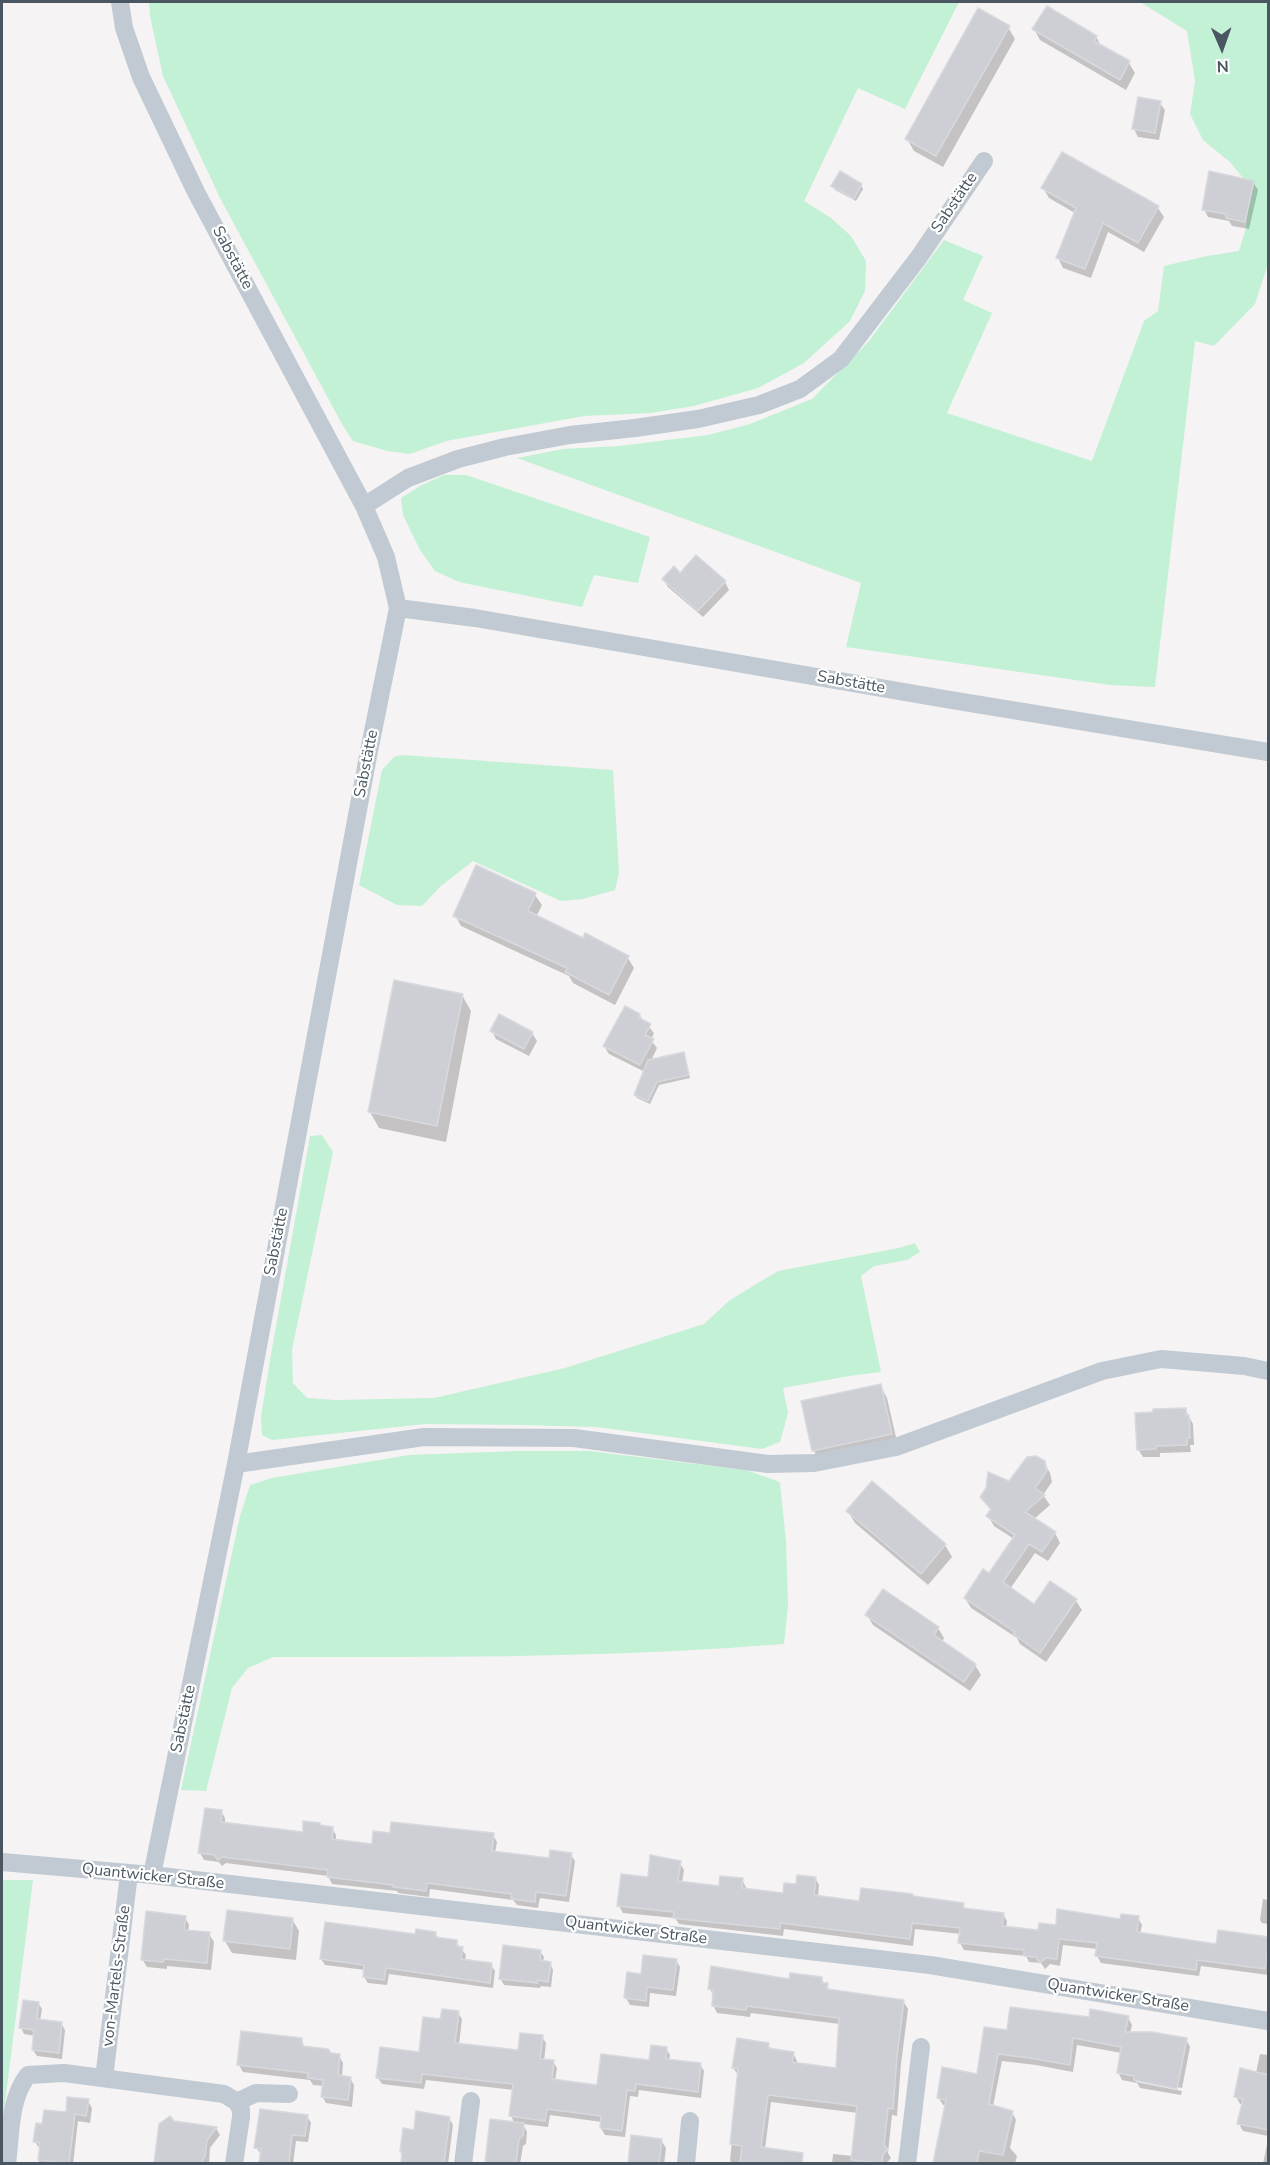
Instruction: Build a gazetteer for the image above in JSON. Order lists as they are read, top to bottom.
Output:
{
  "streets": {
    "street": ["Sabstätte", "Quantwicker Straße", "von-Martels-Straße"]
  },
  "crossings": [
    ["Sabstätte", "Quantwicker Straße"],
    ["Quantwicker Straße", "von-Martels-Straße"]
  ],
  "north": "bottom"
}
